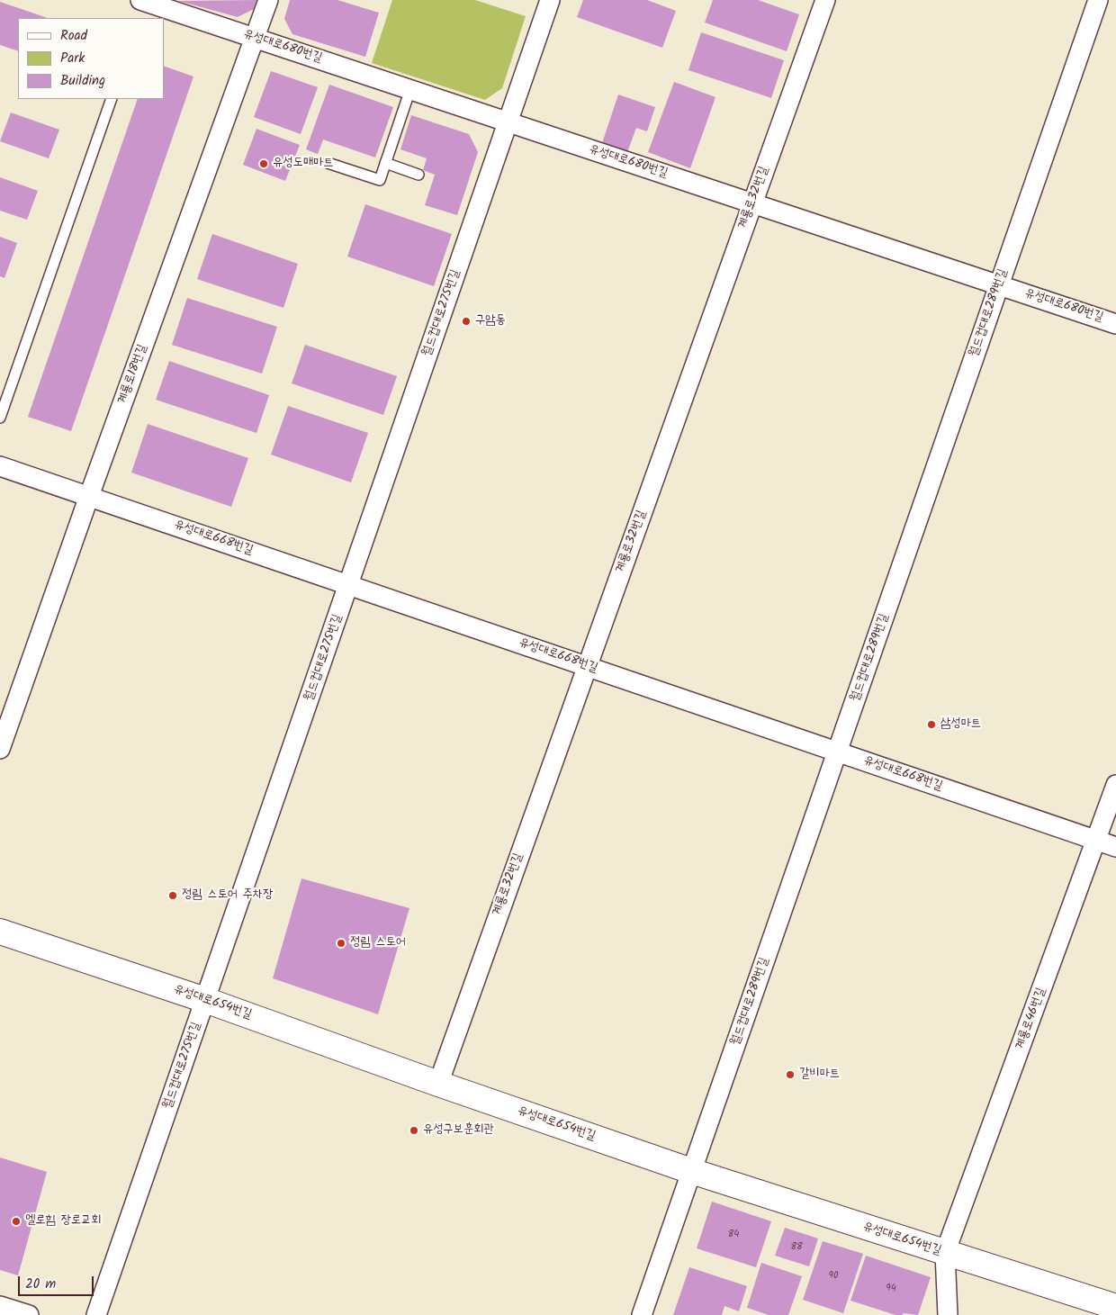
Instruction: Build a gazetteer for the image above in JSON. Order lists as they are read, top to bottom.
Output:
{
  "streets": {
    "street": [
      "유성대로680번길",
      "계룡로32번길",
      "월드컵대로275번길",
      "월드컵대로289번길",
      "계룡로18번길",
      "유성대로668번길",
      "유성대로654번길",
      "계룡로46번길"
    ]
  },
  "crossings": [
    ["유성대로680번길", "계룡로32번길"],
    ["유성대로680번길", "월드컵대로275번길"],
    ["유성대로680번길", "월드컵대로289번길"],
    ["유성대로680번길", "계룡로18번길"],
    ["계룡로32번길", "유성대로668번길"],
    ["계룡로32번길", "유성대로654번길"],
    ["월드컵대로275번길", "유성대로668번길"],
    ["월드컵대로275번길", "유성대로654번길"],
    ["월드컵대로289번길", "유성대로668번길"],
    ["월드컵대로289번길", "유성대로654번길"],
    ["계룡로18번길", "유성대로668번길"],
    ["유성대로668번길", "계룡로46번길"],
    ["유성대로654번길", "계룡로46번길"]
  ],
  "places": [
    "유성도매마트",
    "구암동",
    "삼성마트",
    "정림 스토어 주차장",
    "정림 스토어",
    "갈비마트",
    "유성구보훈회관",
    "엘로힘 장로교회"
  ],
  "house_numbers": [
    "84",
    "88",
    "90",
    "94"
  ],
  "legend": ["Road", "Park", "Building"],
  "scale_bar": "20 m"
}
